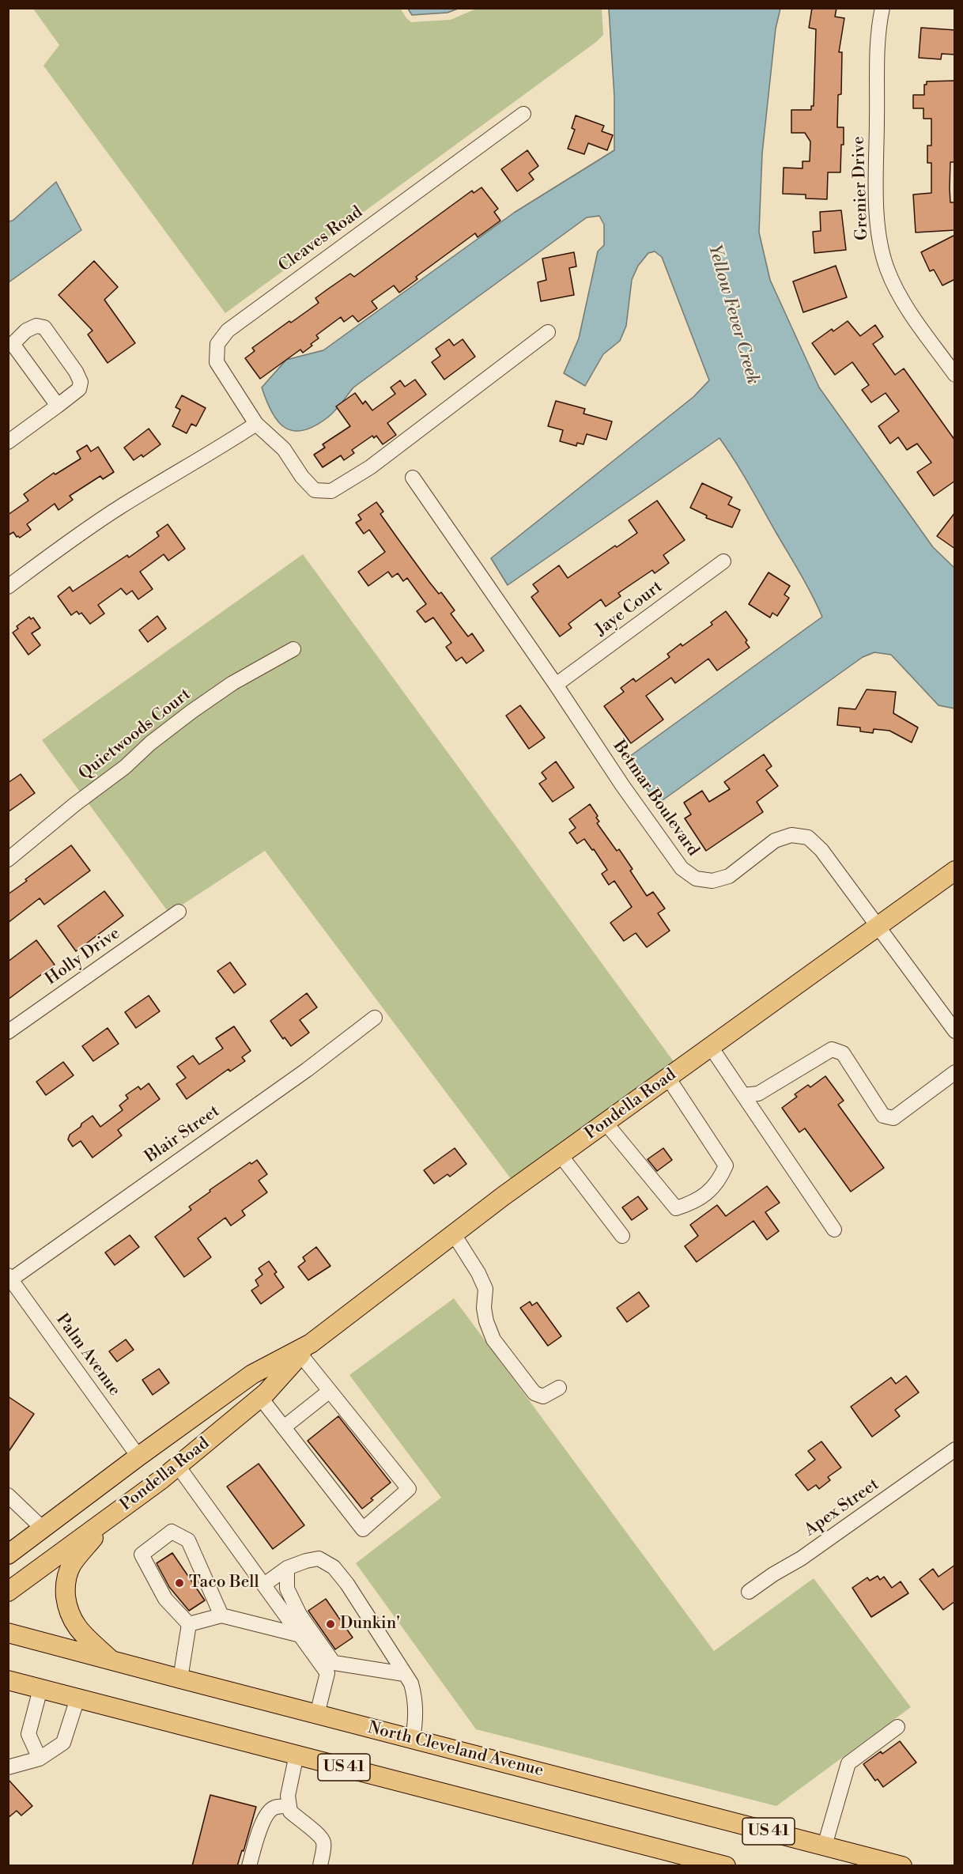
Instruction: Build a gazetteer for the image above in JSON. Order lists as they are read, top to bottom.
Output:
{
  "streets": {
    "main road": ["Pondella Road", "North Cleveland Avenue", "US 41"],
    "street": [
      "Grenier Drive",
      "Cleaves Road",
      "Jaye Court",
      "Quietwoods Court",
      "Betmar Boulevard",
      "Holly Drive",
      "Blair Street",
      "Palm Avenue",
      "Apex Street"
    ]
  },
  "crossings": [
    ["Jaye Court", "Betmar Boulevard"],
    ["Betmar Boulevard", "Pondella Road"],
    ["Pondella Road", "Palm Avenue"],
    ["Blair Street", "Palm Avenue"]
  ],
  "water": ["Yellow Fever Creek"],
  "places": ["Taco Bell", "Dunkin'"]
}
